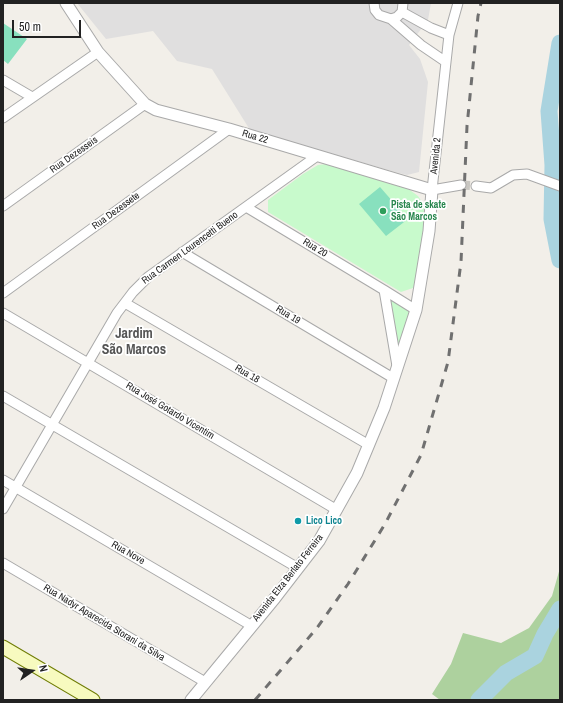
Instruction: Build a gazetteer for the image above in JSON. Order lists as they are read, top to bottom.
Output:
{
  "streets": {
    "street": [
      "Rua 22",
      "Rua Dezesseis",
      "Avenida 2",
      "Rua Dezessete",
      "Rua Carmen Lourencetti Bueno",
      "Rua 20",
      "Rua 19",
      "Rua 18",
      "Rua José Gotardo Vicentim",
      "Rua Nove",
      "Avenida Elza Berlato Ferreira",
      "Rua Nadyr Aparecida Storani da Silva"
    ]
  },
  "crossings": [
    ["Rua 22", "Rua Dezesseis"],
    ["Rua 22", "Avenida 2"],
    ["Rua 22", "Rua Dezessete"],
    ["Rua 22", "Rua Carmen Lourencetti Bueno"],
    ["Avenida 2", "Rua 20"],
    ["Avenida 2", "Avenida Elza Berlato Ferreira"],
    ["Rua Carmen Lourencetti Bueno", "Rua 20"],
    ["Rua Carmen Lourencetti Bueno", "Rua 19"],
    ["Rua Carmen Lourencetti Bueno", "Rua 18"],
    ["Rua Carmen Lourencetti Bueno", "Rua José Gotardo Vicentim"],
    ["Rua Carmen Lourencetti Bueno", "Rua Nove"],
    ["Rua 20", "Avenida Elza Berlato Ferreira"],
    ["Rua 19", "Avenida Elza Berlato Ferreira"],
    ["Rua 18", "Avenida Elza Berlato Ferreira"],
    ["Rua José Gotardo Vicentim", "Avenida Elza Berlato Ferreira"],
    ["Rua Nove", "Avenida Elza Berlato Ferreira"],
    ["Avenida Elza Berlato Ferreira", "Rua Nadyr Aparecida Storani da Silva"]
  ],
  "districts": ["Jardim São Marcos"],
  "places": ["Pista de skate São Marcos", "Lico Lico"],
  "scale_bar": "50 m",
  "north": "right"
}
